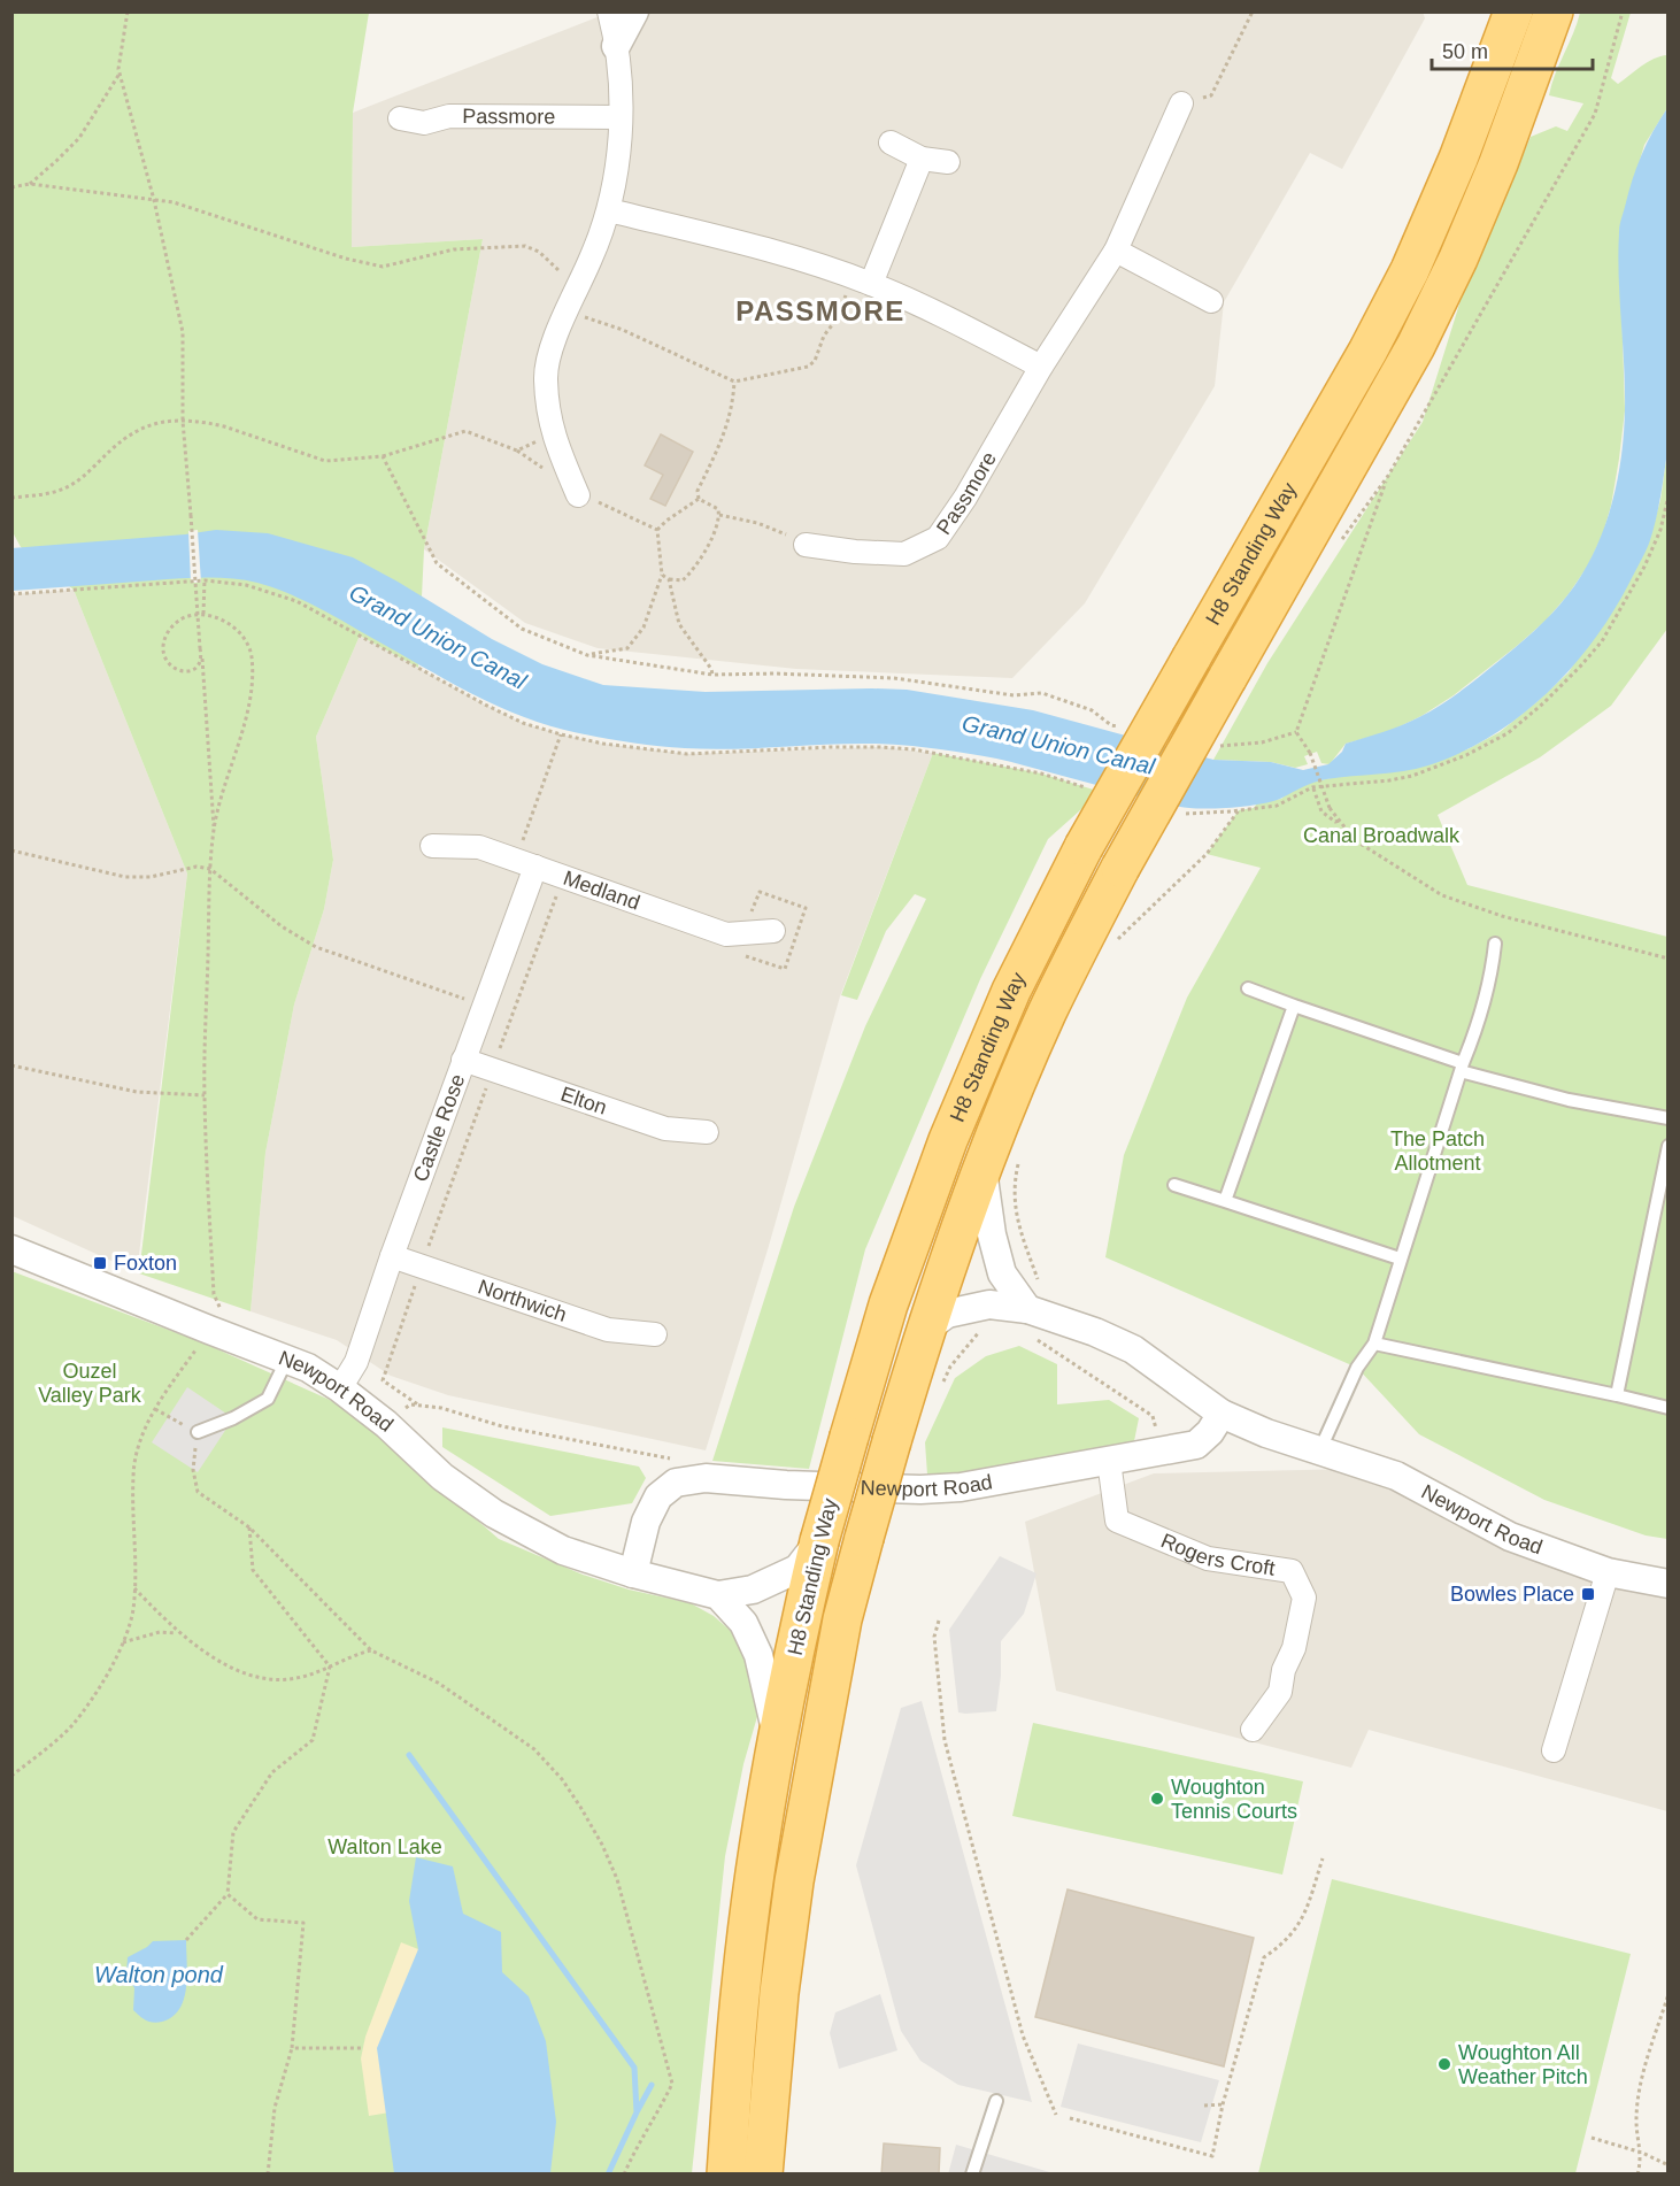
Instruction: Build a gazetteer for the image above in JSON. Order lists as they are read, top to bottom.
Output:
{
  "streets": {
    "highway": ["H8 Standing Way"],
    "street": [
      "Passmore",
      "Medland",
      "Elton",
      "Castle Rose",
      "Northwich",
      "Newport Road",
      "Rogers Croft"
    ]
  },
  "crossings": [
    ["H8 Standing Way", "Newport Road"],
    ["Medland", "Castle Rose"],
    ["Elton", "Castle Rose"],
    ["Castle Rose", "Northwich"],
    ["Castle Rose", "Newport Road"],
    ["Newport Road", "Rogers Croft"]
  ],
  "districts": ["PASSMORE"],
  "water": ["Grand Union Canal", "Walton pond"],
  "parks": [
    "Canal Broadwalk",
    "The Patch Allotment",
    "Ouzel Valley Park",
    "Walton Lake"
  ],
  "places": {
    "transit": ["Foxton", "Bowles Place"],
    "other": ["Woughton Tennis Courts", "Woughton All Weather Pitch"]
  },
  "scale_bar": "50 m"
}
